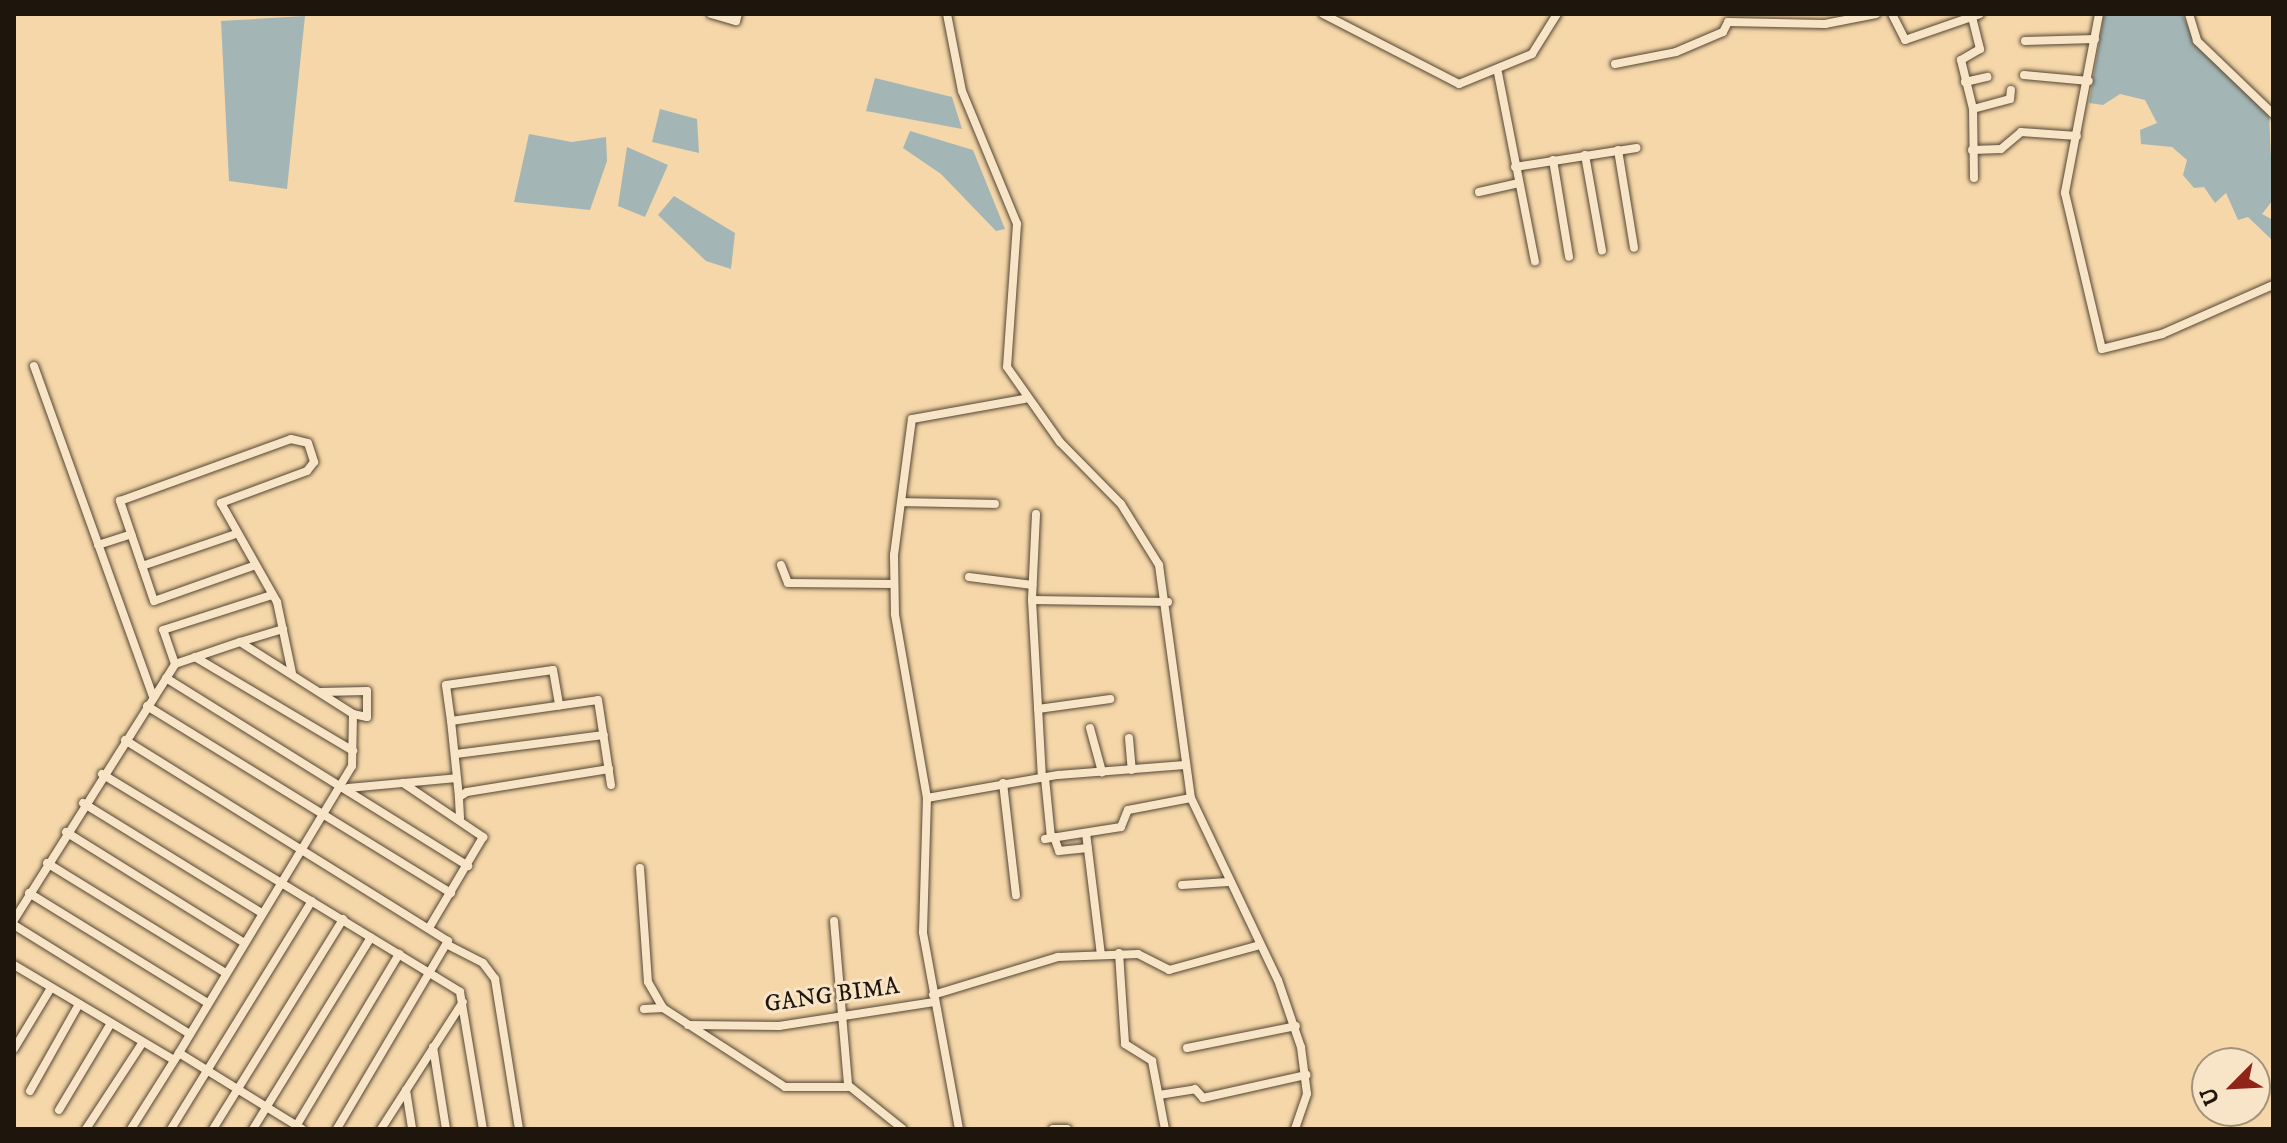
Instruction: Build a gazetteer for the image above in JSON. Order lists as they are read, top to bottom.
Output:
{
  "streets": {
    "street": ["GANG BIMA"]
  },
  "north": "bottom left"
}
